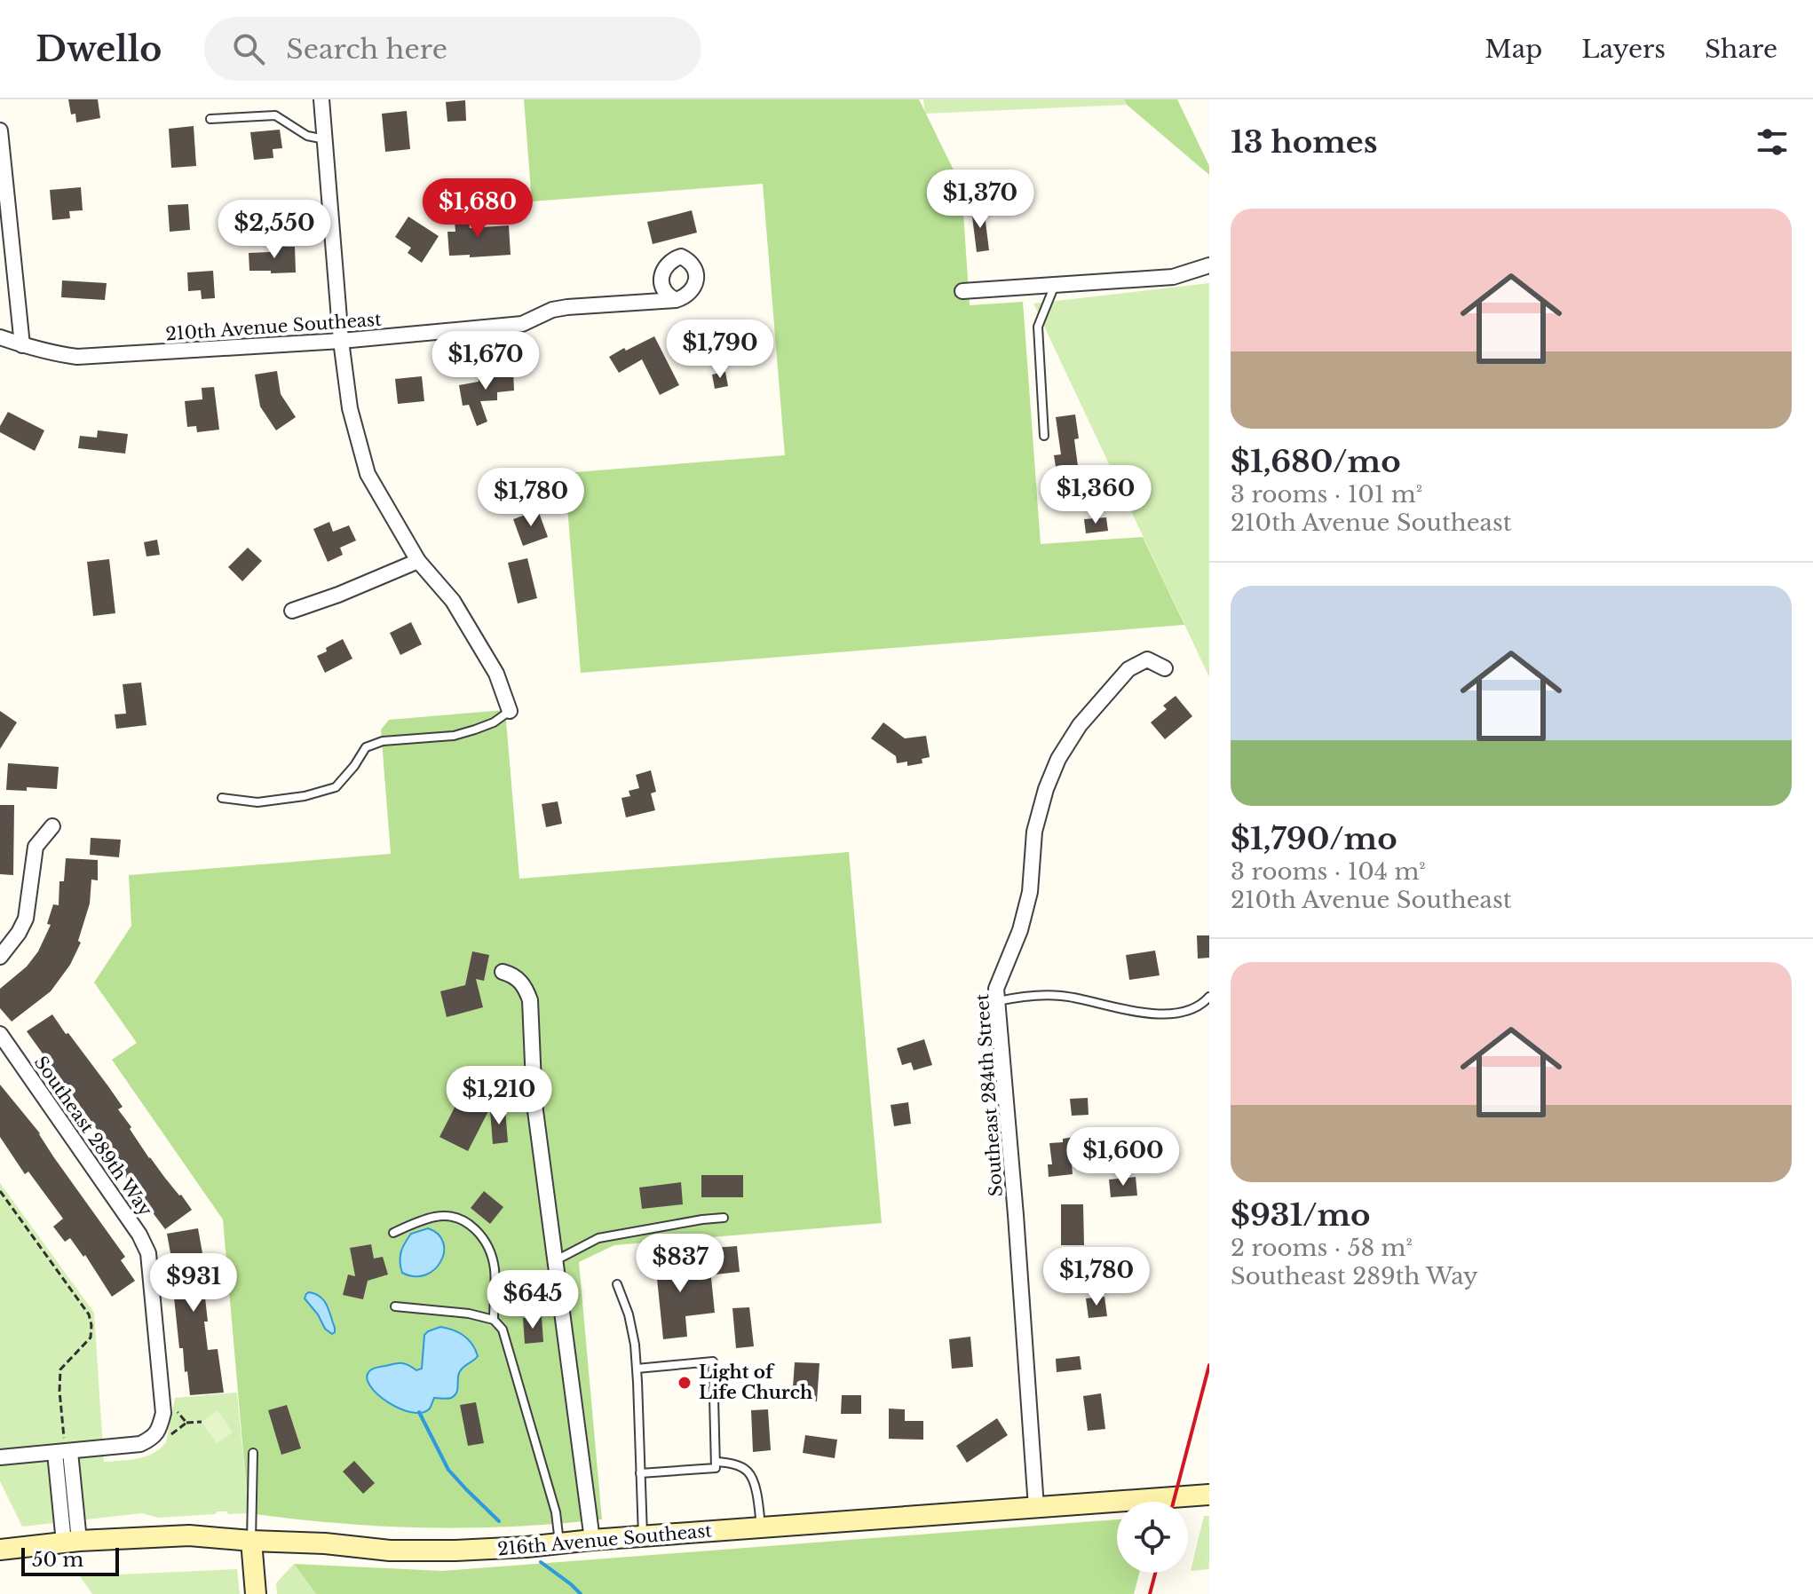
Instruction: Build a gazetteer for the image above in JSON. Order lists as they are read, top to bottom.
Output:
{
  "streets": {
    "street": [
      "210th Avenue Southeast",
      "Southeast 284th Street",
      "Southeast 289th Way",
      "216th Avenue Southeast"
    ]
  },
  "crossings": [
    ["Southeast 284th Street", "216th Avenue Southeast"]
  ],
  "places": ["Light of Life Church"],
  "scale_bar": "50 m",
  "page": {
    "header": "Dwello",
    "search": "Search here",
    "nav": ["Map", "Layers", "Share"],
    "heading": "13 homes",
    "price": [
      "$1,370",
      "$1,680",
      "$2,550",
      "$1,790",
      "$1,670",
      "$1,360",
      "$1,780",
      "$1,210",
      "$1,600",
      "$837",
      "$1,780",
      "$931",
      "$645"
    ],
    "list": [
      {
        "name": "$1,680/mo",
        "note": "3 rooms · 101 m² · 210th Avenue Southeast"
      },
      {
        "name": "$1,790/mo",
        "note": "3 rooms · 104 m² · 210th Avenue Southeast"
      },
      {
        "name": "$931/mo",
        "note": "2 rooms · 58 m² · Southeast 289th Way"
      }
    ],
    "scale": "50 m"
  }
}
